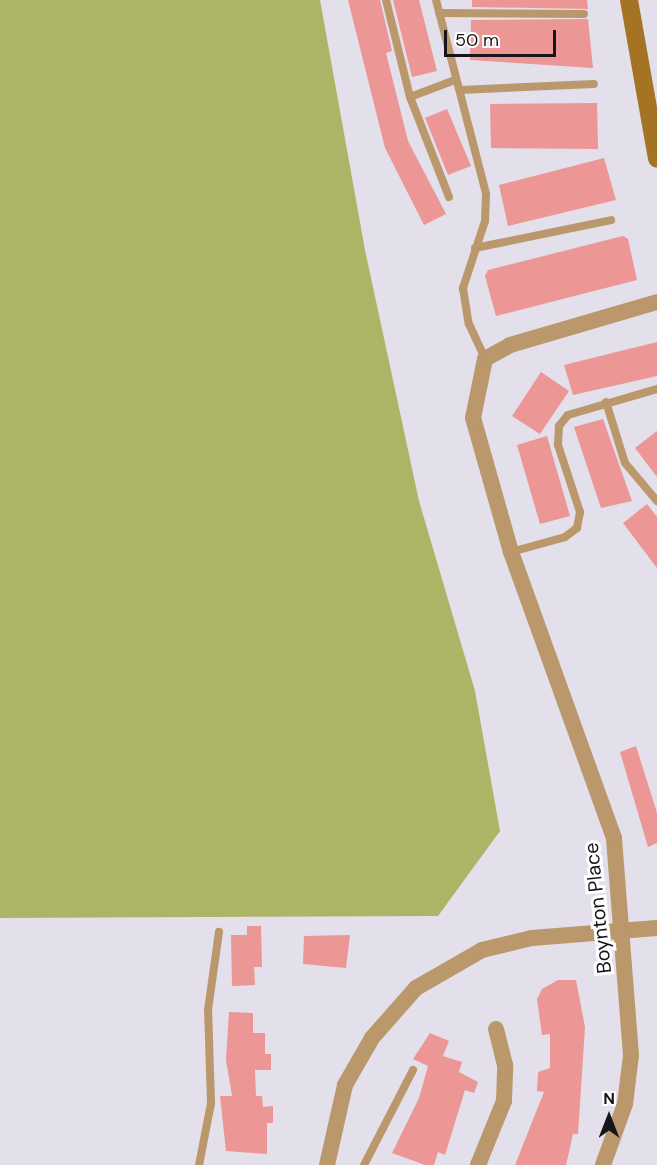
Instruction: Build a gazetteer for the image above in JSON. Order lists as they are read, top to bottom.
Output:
{
  "streets": {
    "street": ["Boynton Place"]
  },
  "scale_bar": "50 m",
  "north": "top"
}
